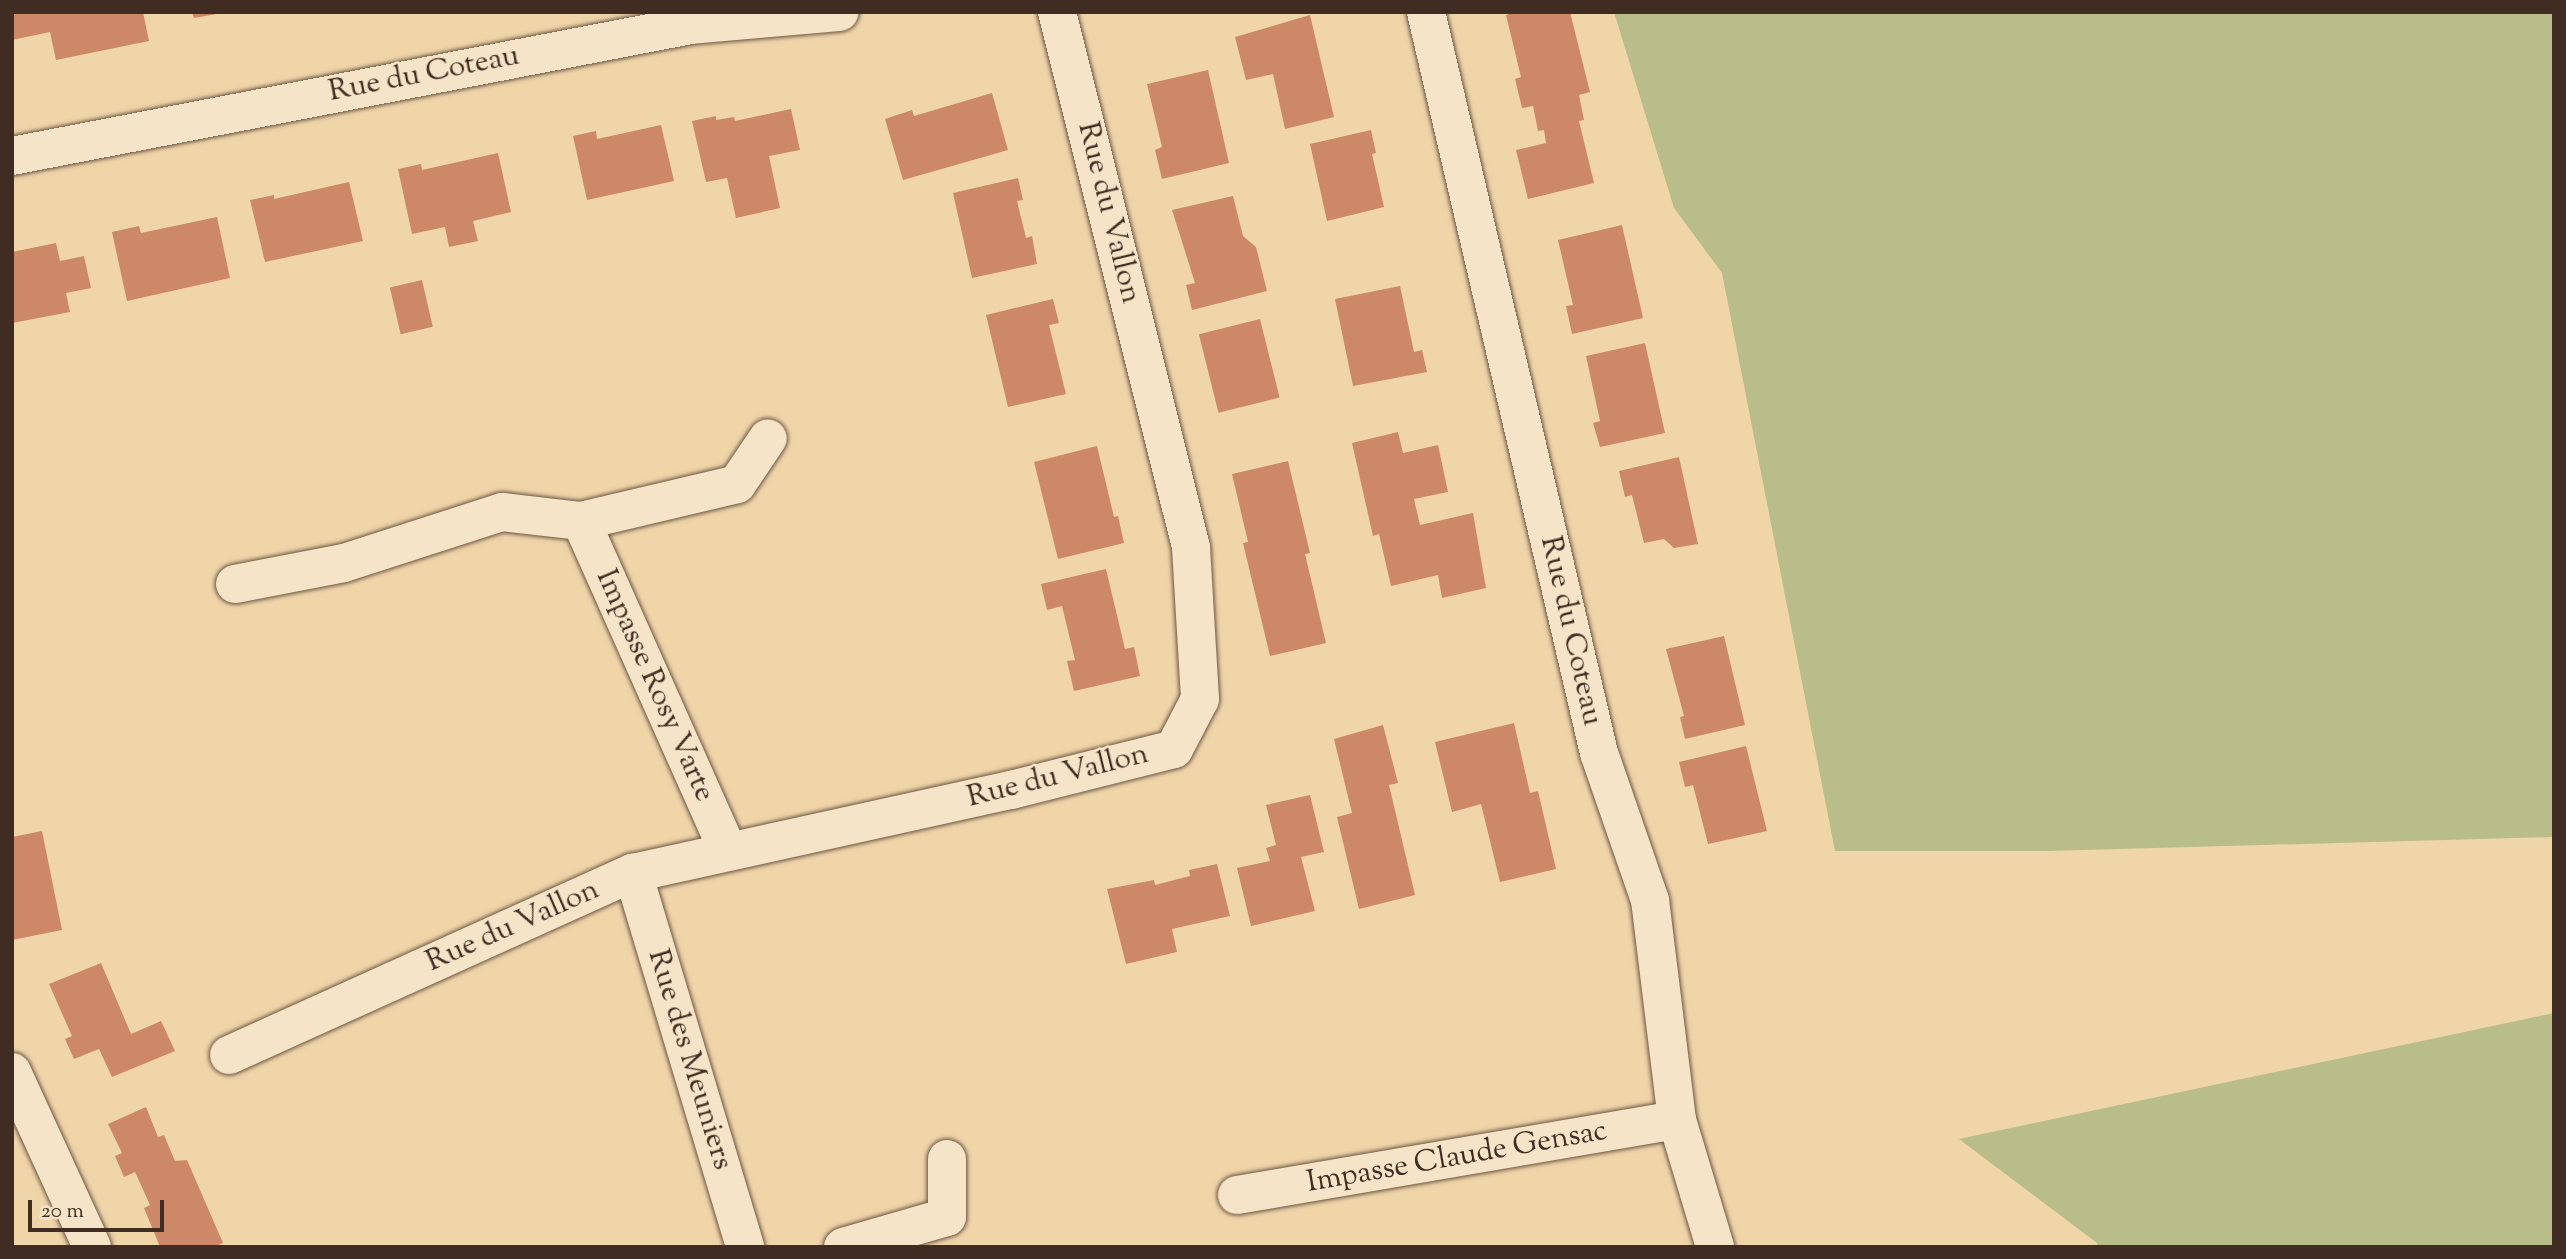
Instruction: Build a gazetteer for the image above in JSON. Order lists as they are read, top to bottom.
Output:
{
  "streets": {
    "street": [
      "Rue du Coteau",
      "Rue du Vallon",
      "Impasse Rosy Varte",
      "Rue des Meuniers",
      "Impasse Claude Gensac"
    ]
  },
  "crossings": [
    ["Rue du Coteau", "Impasse Claude Gensac"],
    ["Rue du Vallon", "Impasse Rosy Varte"],
    ["Rue du Vallon", "Rue des Meuniers"]
  ],
  "scale_bar": "20 m"
}
